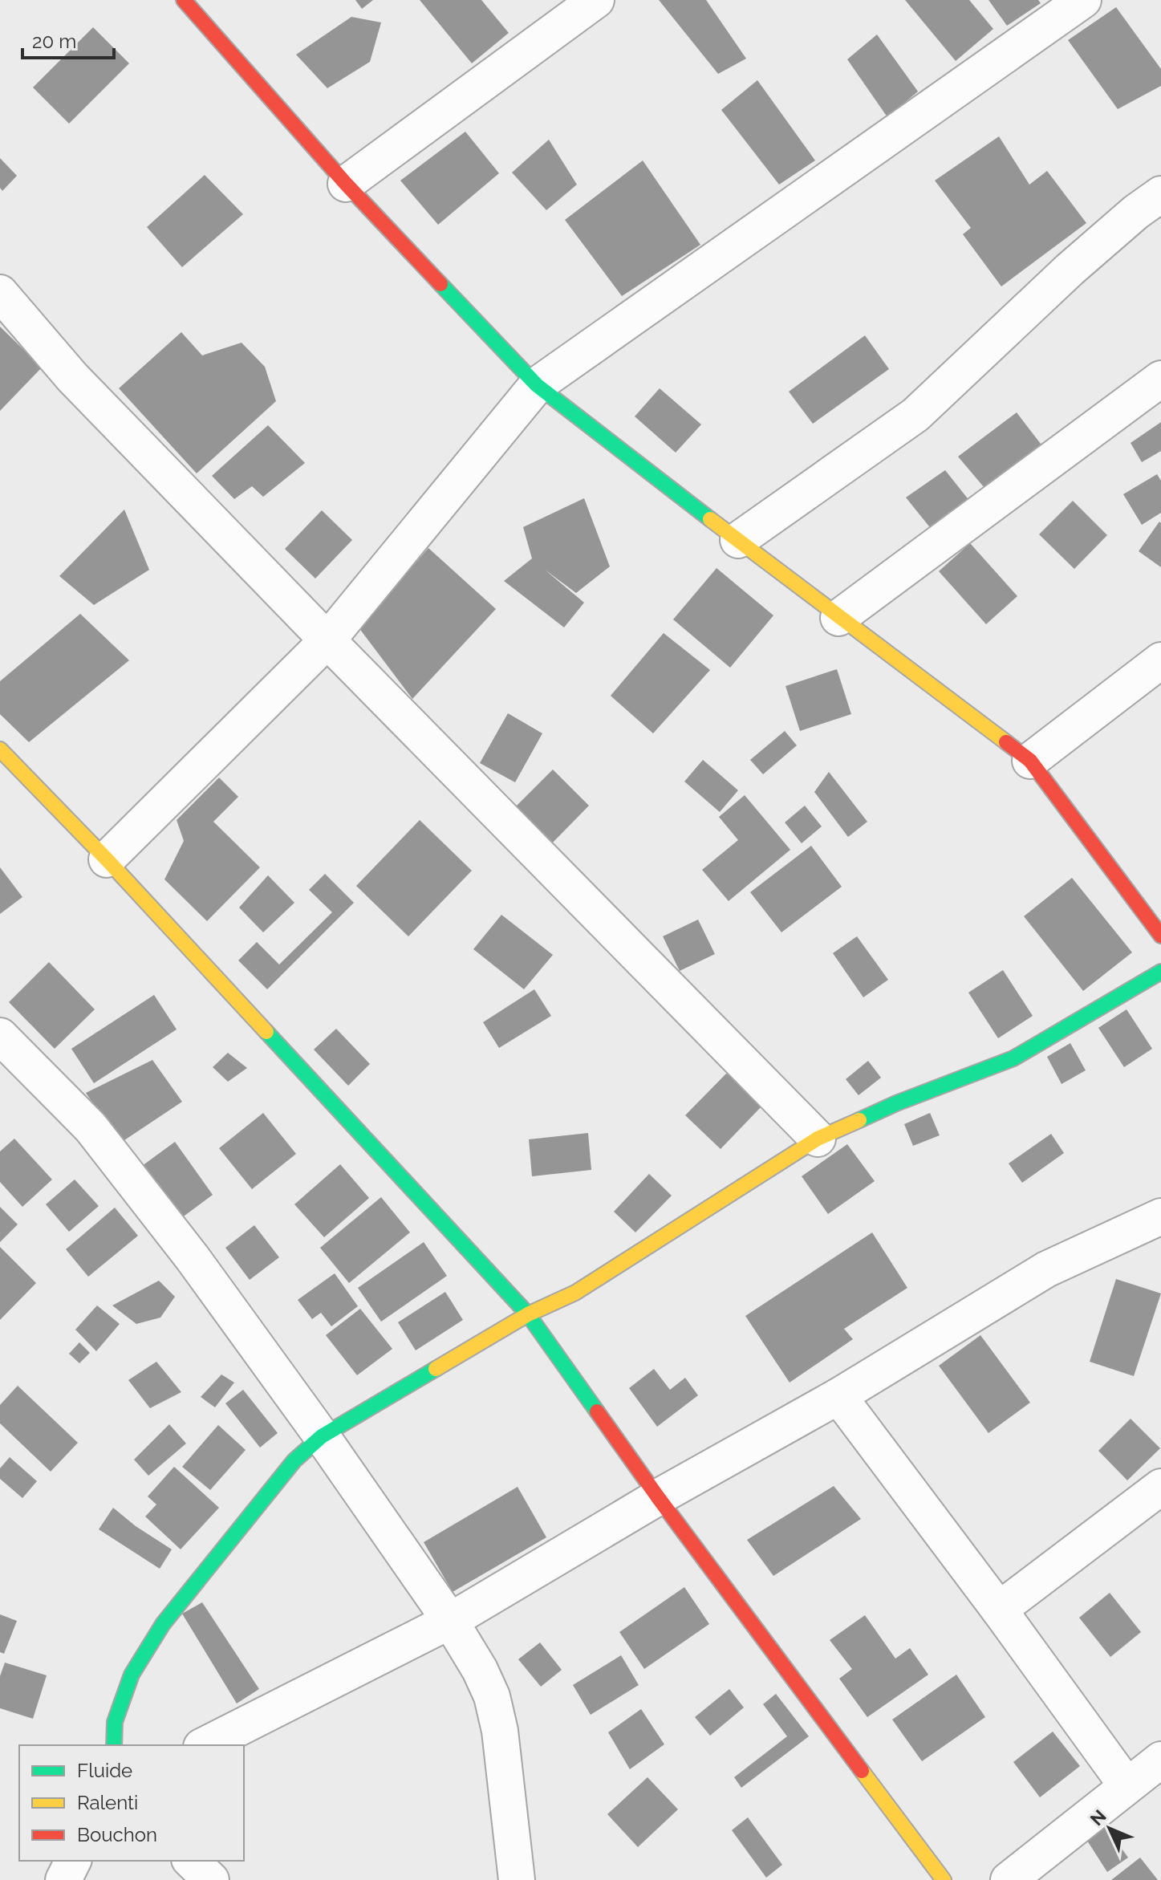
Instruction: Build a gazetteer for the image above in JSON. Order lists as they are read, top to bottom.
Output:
{
  "legend": ["Fluide", "Ralenti", "Bouchon"],
  "scale_bar": "20 m",
  "north": "top left"
}
